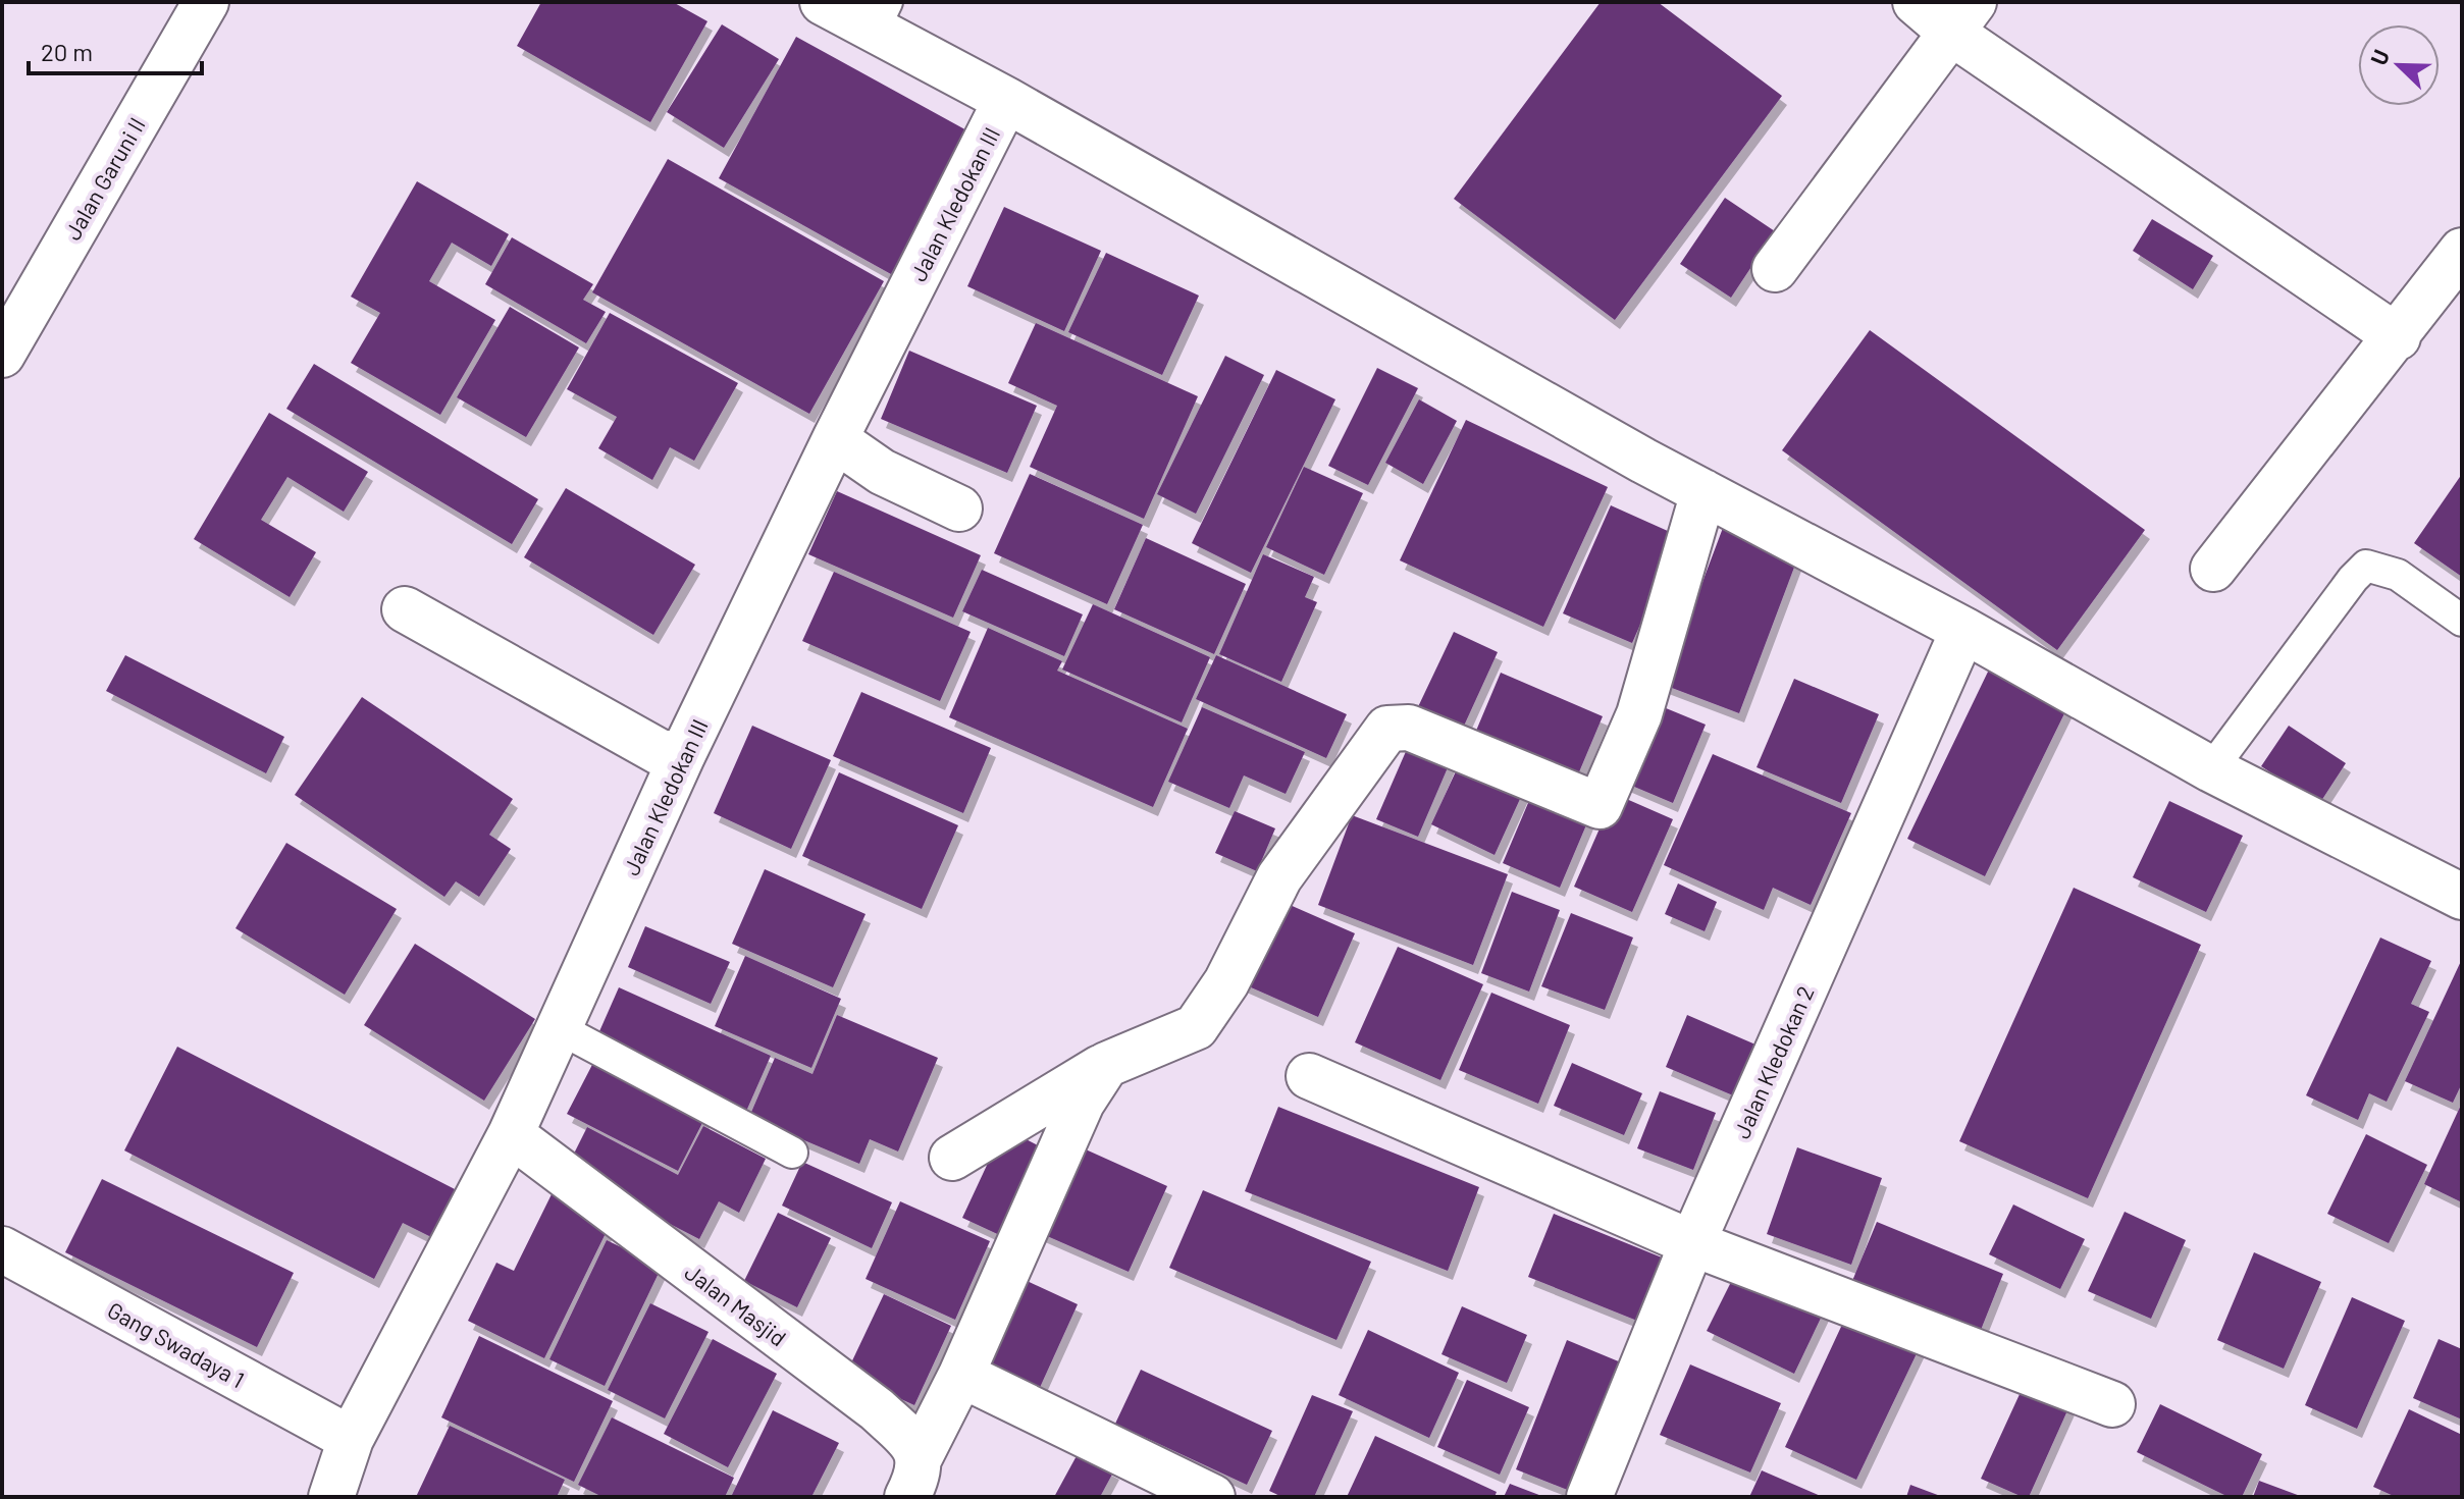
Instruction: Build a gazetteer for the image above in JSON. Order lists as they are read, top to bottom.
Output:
{
  "streets": {
    "street": [
      "Jalan Garuni II",
      "Jalan Kledokan III",
      "Jalan Kledokan 2",
      "Jalan Masjid",
      "Gang Swadaya 1"
    ]
  },
  "crossings": [
    ["Jalan Kledokan III", "Jalan Masjid"],
    ["Jalan Kledokan III", "Gang Swadaya 1"]
  ],
  "scale_bar": "20 m",
  "north": "top left"
}
